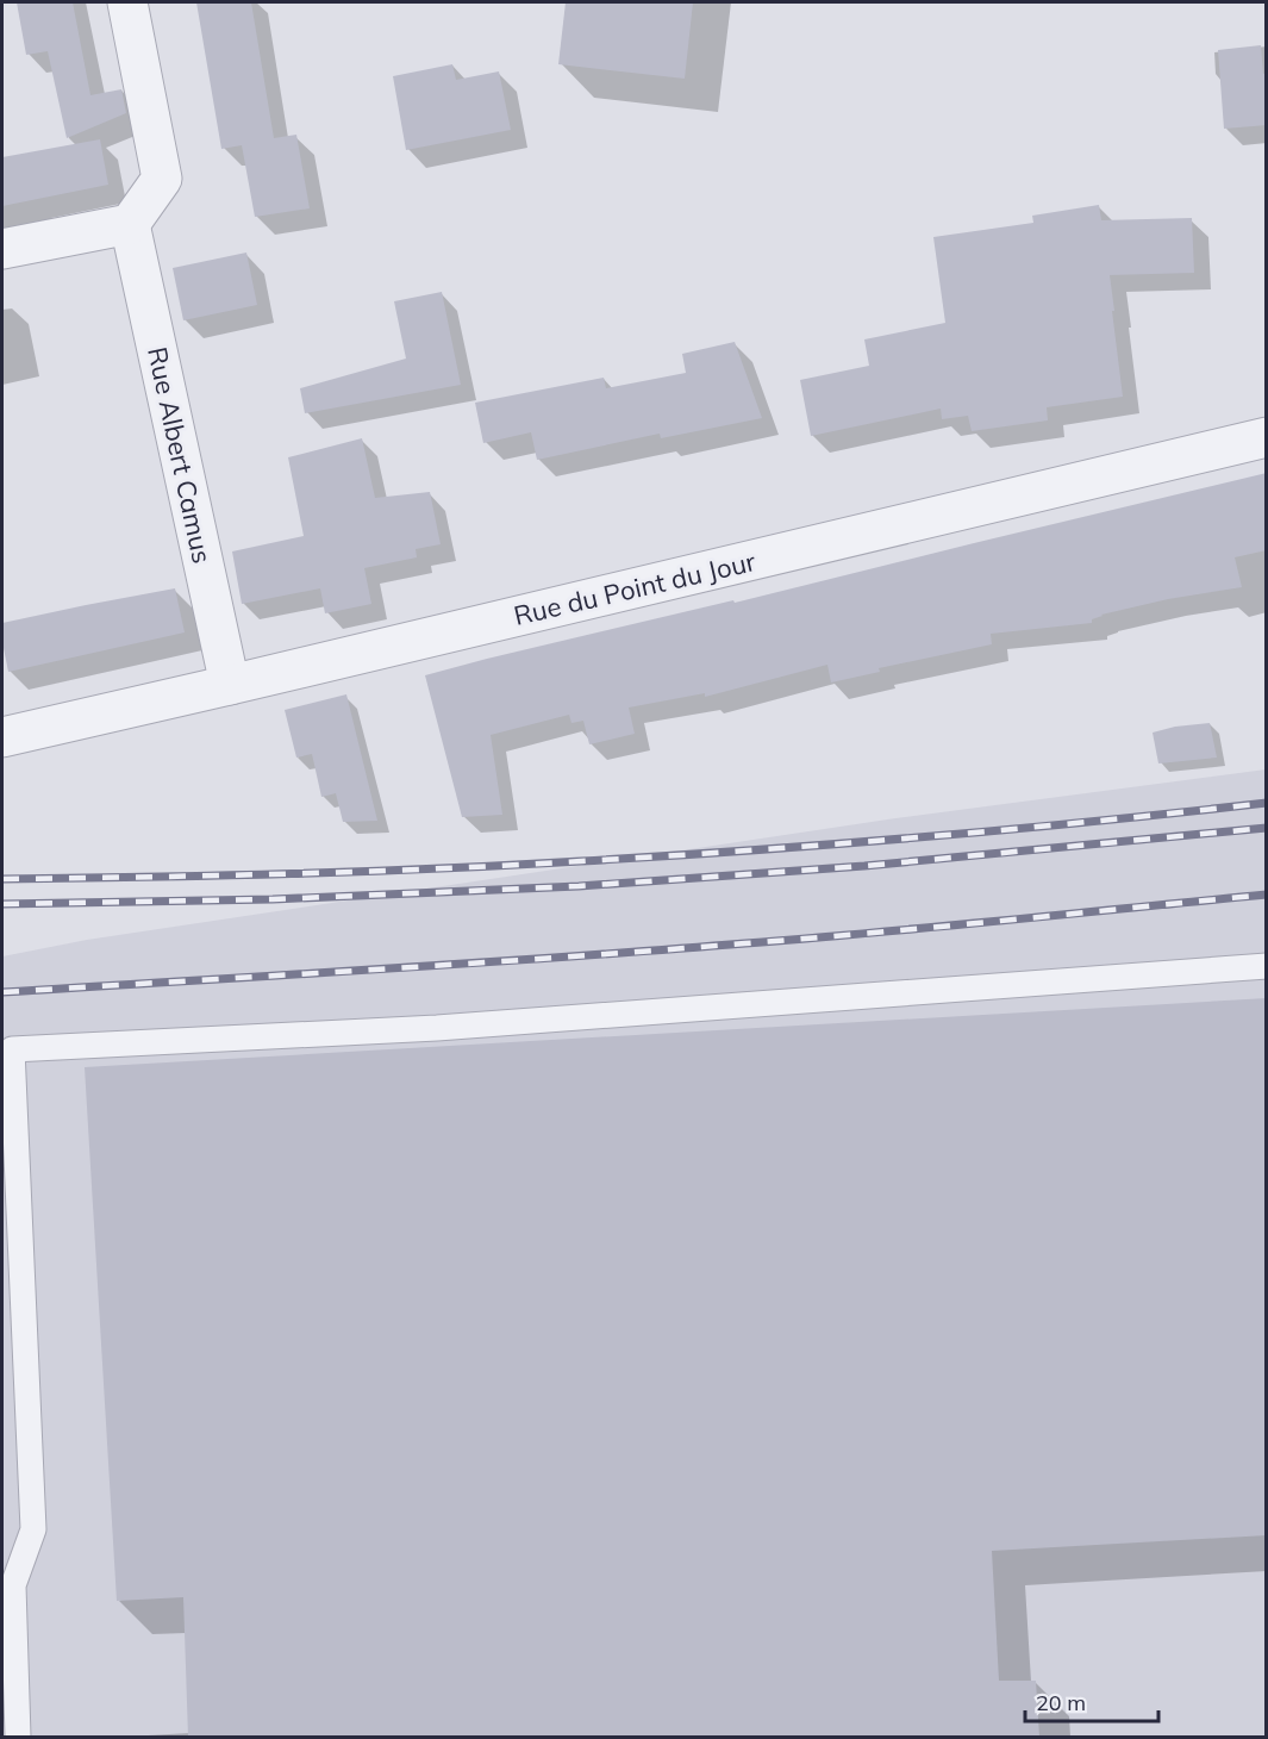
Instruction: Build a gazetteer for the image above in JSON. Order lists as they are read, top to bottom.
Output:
{
  "streets": {
    "street": ["Rue Albert Camus", "Rue du Point du Jour"]
  },
  "crossings": [
    ["Rue Albert Camus", "Rue du Point du Jour"]
  ],
  "scale_bar": "20 m"
}
